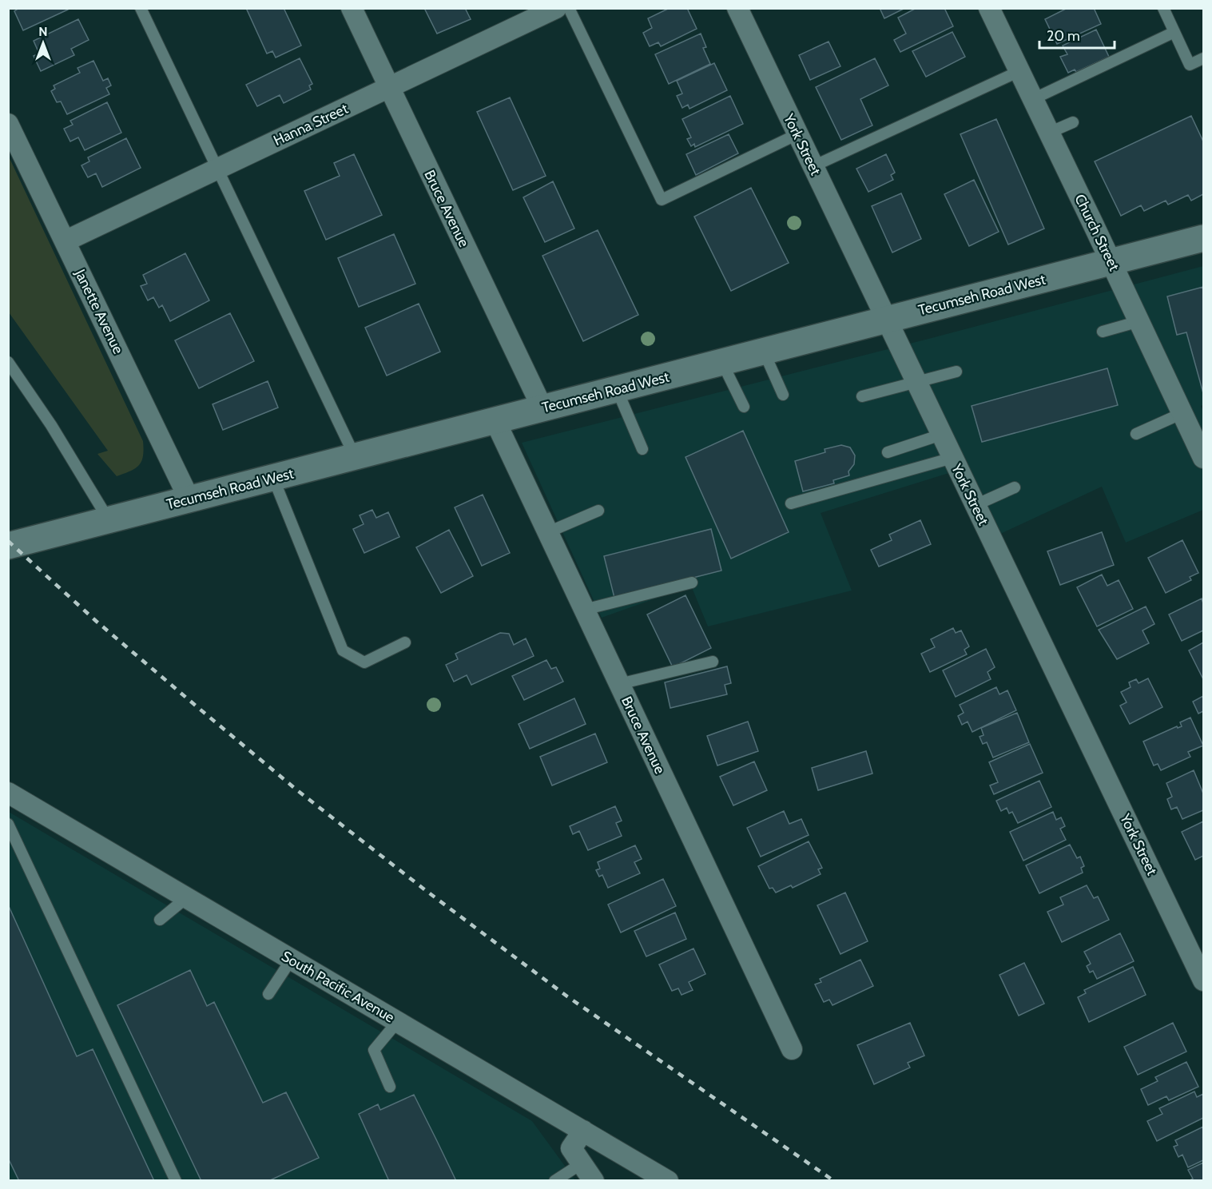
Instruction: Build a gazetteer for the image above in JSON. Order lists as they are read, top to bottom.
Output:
{
  "streets": {
    "main road": ["Tecumseh Road West"],
    "street": [
      "Hanna Street",
      "York Street",
      "Bruce Avenue",
      "Church Street",
      "Janette Avenue",
      "South Pacific Avenue"
    ]
  },
  "crossings": [
    ["Hanna Street", "Bruce Avenue"],
    ["Hanna Street", "Janette Avenue"],
    ["York Street", "Tecumseh Road West"],
    ["Bruce Avenue", "Tecumseh Road West"],
    ["Church Street", "Tecumseh Road West"],
    ["Tecumseh Road West", "Janette Avenue"]
  ],
  "scale_bar": "20 m",
  "north": "top"
}
